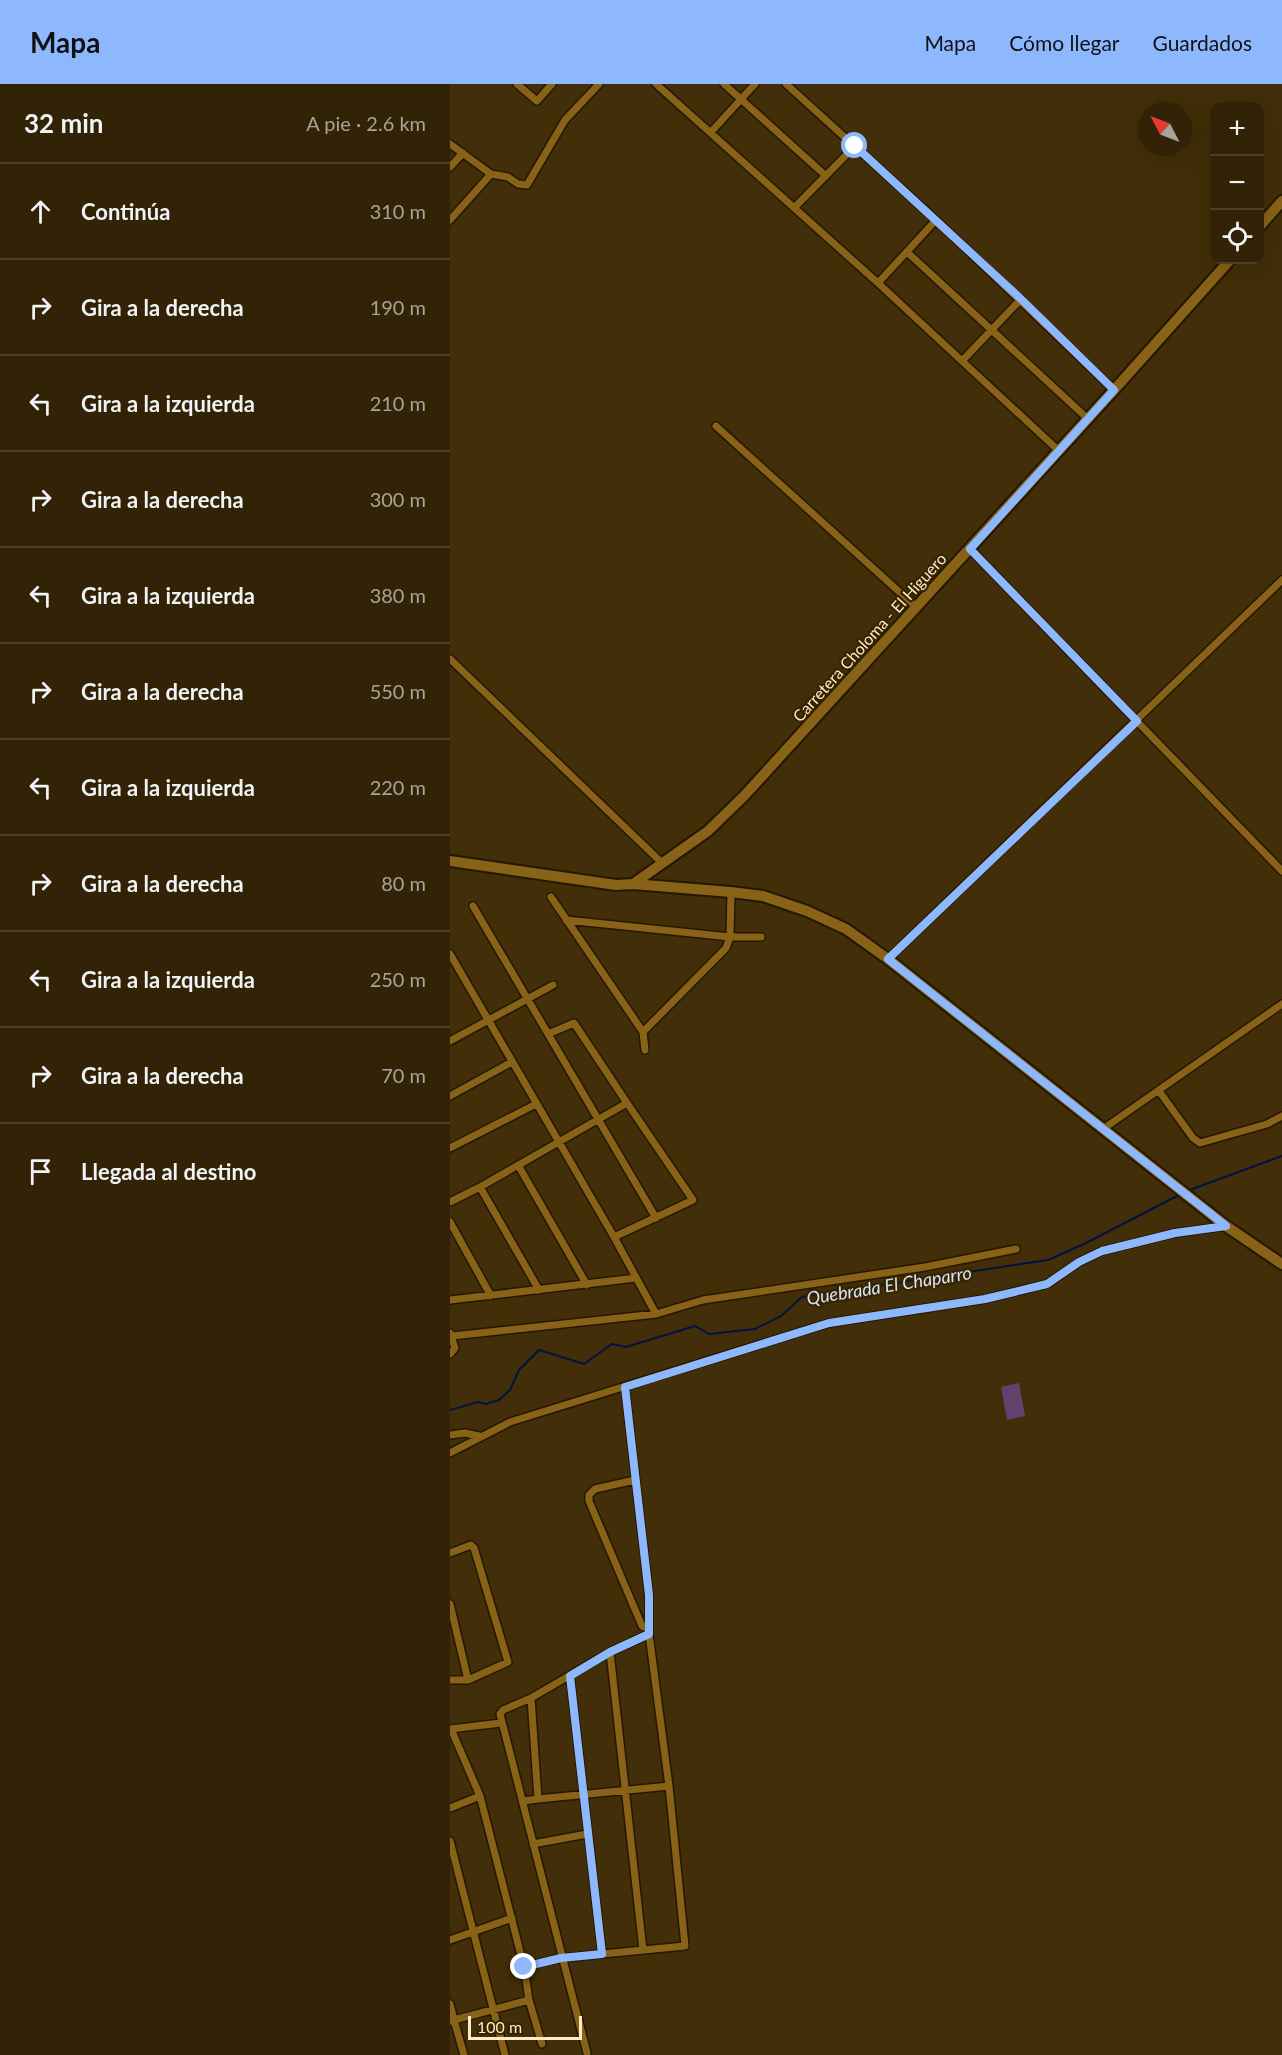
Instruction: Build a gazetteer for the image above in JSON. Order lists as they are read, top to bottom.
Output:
{
  "streets": {
    "main road": ["Carretera Choloma - El Higuero"]
  },
  "water": ["Quebrada El Chaparro"],
  "scale_bar": "100 m",
  "north": "top left",
  "page": {
    "header": "Mapa",
    "nav": ["Mapa", "Cómo llegar", "Guardados"],
    "heading": ["32 min", "A pie · 2.6 km"],
    "map_buttons": ["+", "−"],
    "list": [
      ["Continúa", "310 m"],
      ["Gira a la derecha", "190 m"],
      ["Gira a la izquierda", "210 m"],
      ["Gira a la derecha", "300 m"],
      ["Gira a la izquierda", "380 m"],
      ["Gira a la derecha", "550 m"],
      ["Gira a la izquierda", "220 m"],
      ["Gira a la derecha", "80 m"],
      ["Gira a la izquierda", "250 m"],
      ["Gira a la derecha", "70 m"],
      "Llegada al destino"
    ],
    "scale": "100 m"
  }
}
